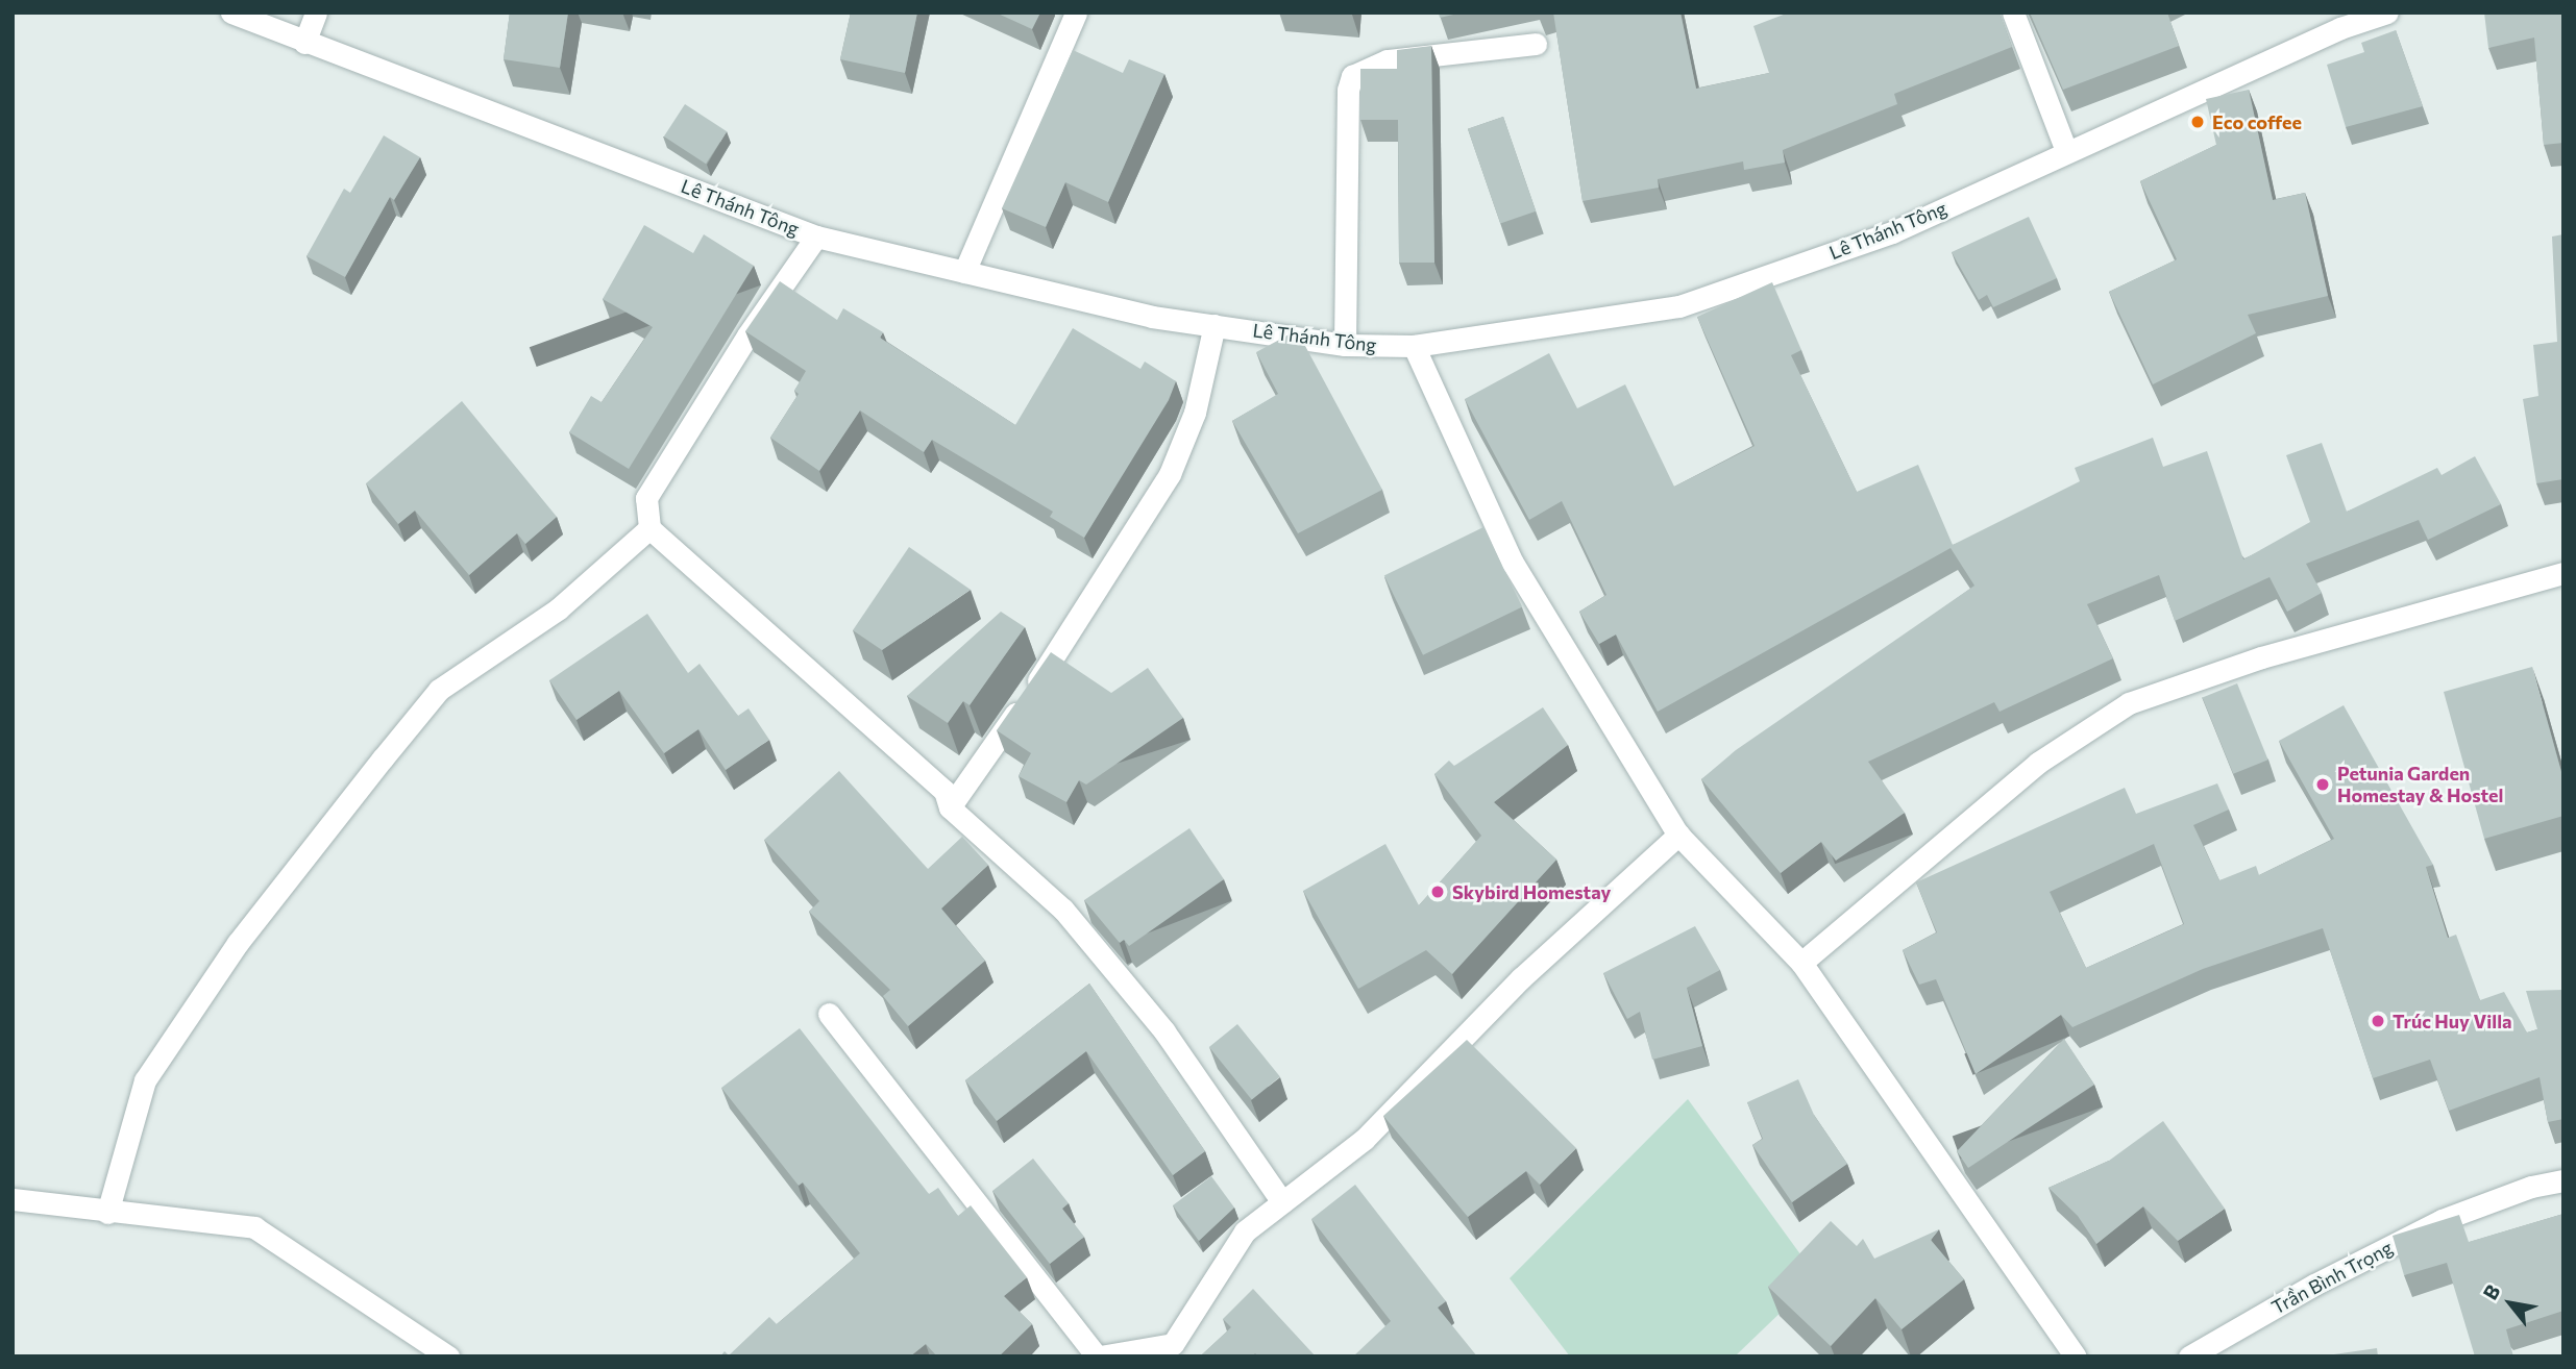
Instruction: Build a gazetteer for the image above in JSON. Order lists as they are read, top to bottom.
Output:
{
  "streets": {
    "street": ["Lê Thánh Tông", "Trần Bình Trọng"]
  },
  "places": [
    "Eco coffee",
    "Petunia Garden Homestay & Hostel",
    "Skybird Homestay",
    "Trúc Huy Villa"
  ],
  "north": "top left"
}
